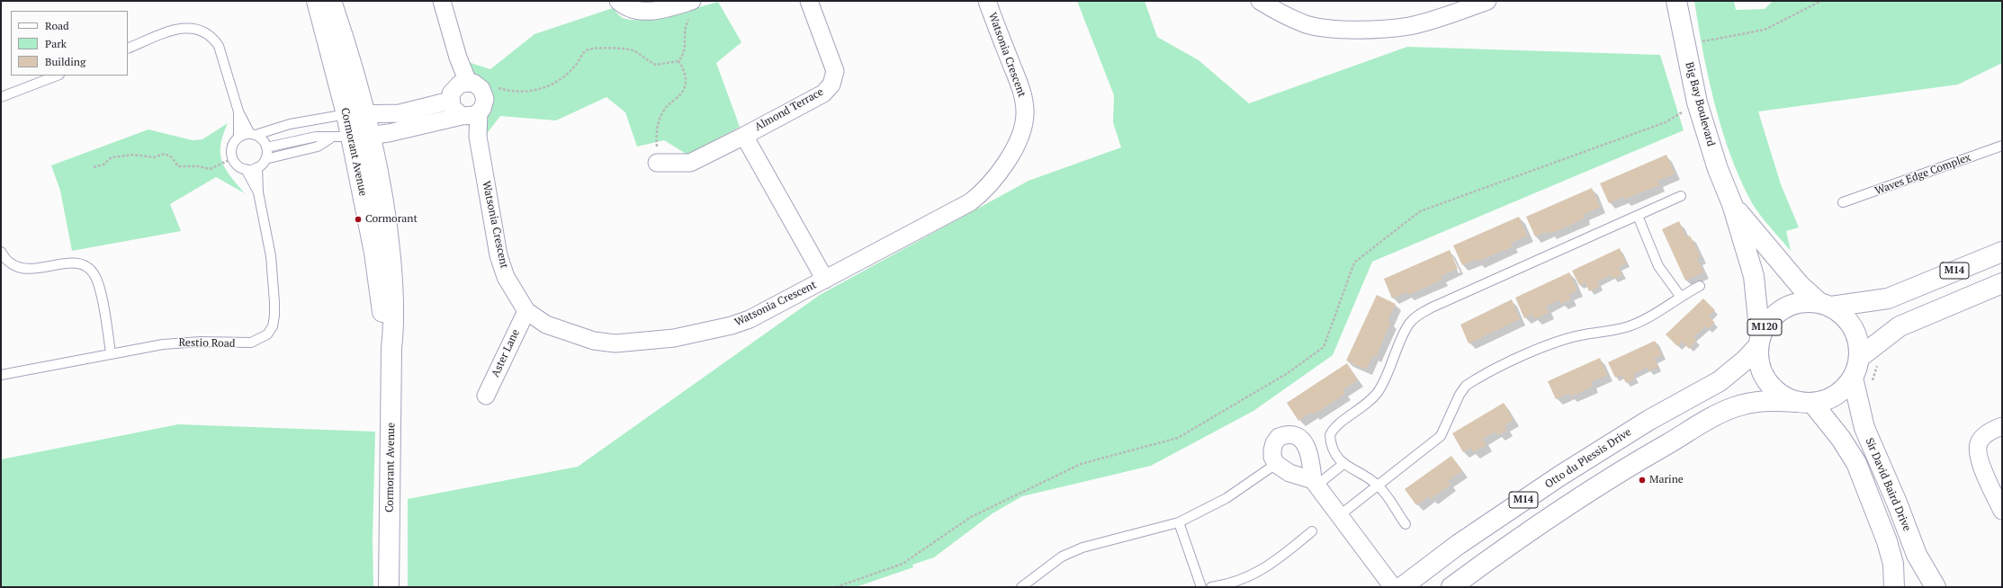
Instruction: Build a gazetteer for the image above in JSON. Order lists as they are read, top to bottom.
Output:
{
  "streets": {
    "street": [
      "Watsonia Crescent",
      "Big Bay Boulevard",
      "Almond Terrace",
      "Cormorant Avenue",
      "M14",
      "M120",
      "Aster Lane",
      "Otto du Plessis Drive",
      "Sir David Baird Drive"
    ],
    "lane": ["Waves Edge Complex", "Restio Road"]
  },
  "crossings": [
    ["Watsonia Crescent", "Almond Terrace"],
    ["Watsonia Crescent", "Aster Lane"],
    ["Big Bay Boulevard", "M14"],
    ["Big Bay Boulevard", "M120"],
    ["Big Bay Boulevard", "Otto du Plessis Drive"],
    ["Big Bay Boulevard", "Sir David Baird Drive"],
    ["M14", "M120"],
    ["M14", "Otto du Plessis Drive"],
    ["M14", "Sir David Baird Drive"],
    ["M120", "Otto du Plessis Drive"],
    ["M120", "Sir David Baird Drive"],
    ["Otto du Plessis Drive", "Sir David Baird Drive"]
  ],
  "places": ["Cormorant", "Marine"],
  "legend": ["Road", "Park", "Building"]
}
